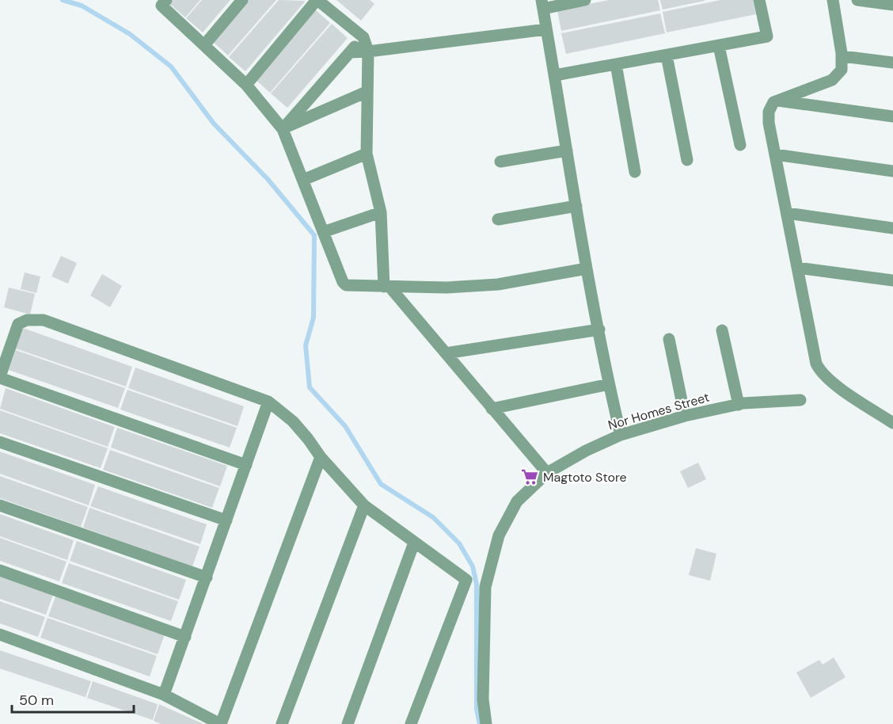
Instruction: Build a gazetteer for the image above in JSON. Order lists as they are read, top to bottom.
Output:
{
  "streets": {
    "street": ["Nor Homes Street"]
  },
  "places": {
    "supermarket": ["Magtoto Store"]
  },
  "scale_bar": "50 m"
}
